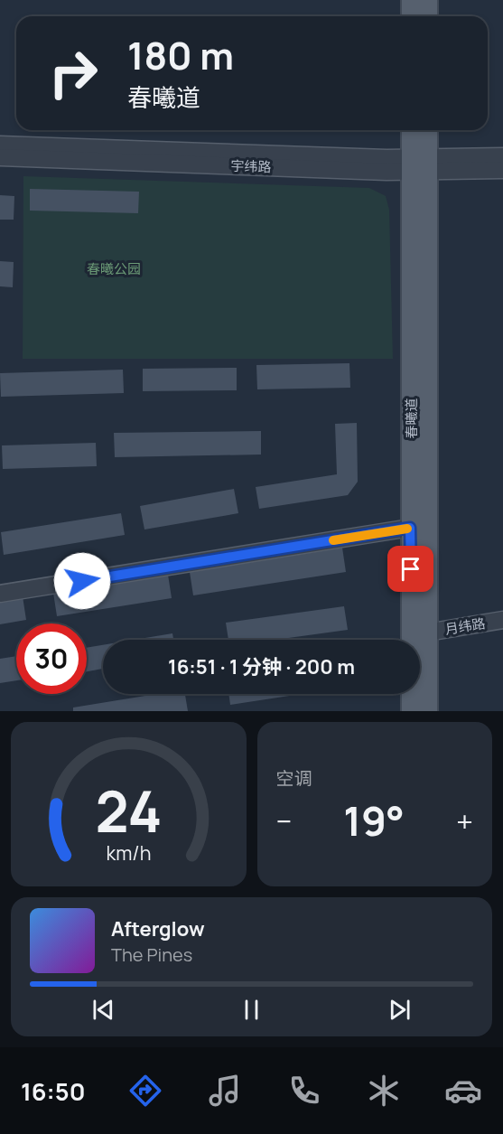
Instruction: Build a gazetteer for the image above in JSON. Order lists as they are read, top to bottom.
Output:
{
  "streets": {
    "main road": ["春曦道"],
    "street": ["宇纬路", "月纬路"]
  },
  "crossings": [
    ["宇纬路", "春曦道"],
    ["春曦道", "月纬路"]
  ],
  "parks": ["春曦公园"],
  "page": {
    "turn": ["180 m", "春曦道"],
    "limit": "30",
    "trip": "16:51 · 1 分钟 · 200 m",
    "tile": "空调",
    "heat": ["−", "19°", "+"],
    "song": ["Afterglow", "The Pines"],
    "tabs": "16:50",
    "gauge": ["24", "km/h"]
  }
}
